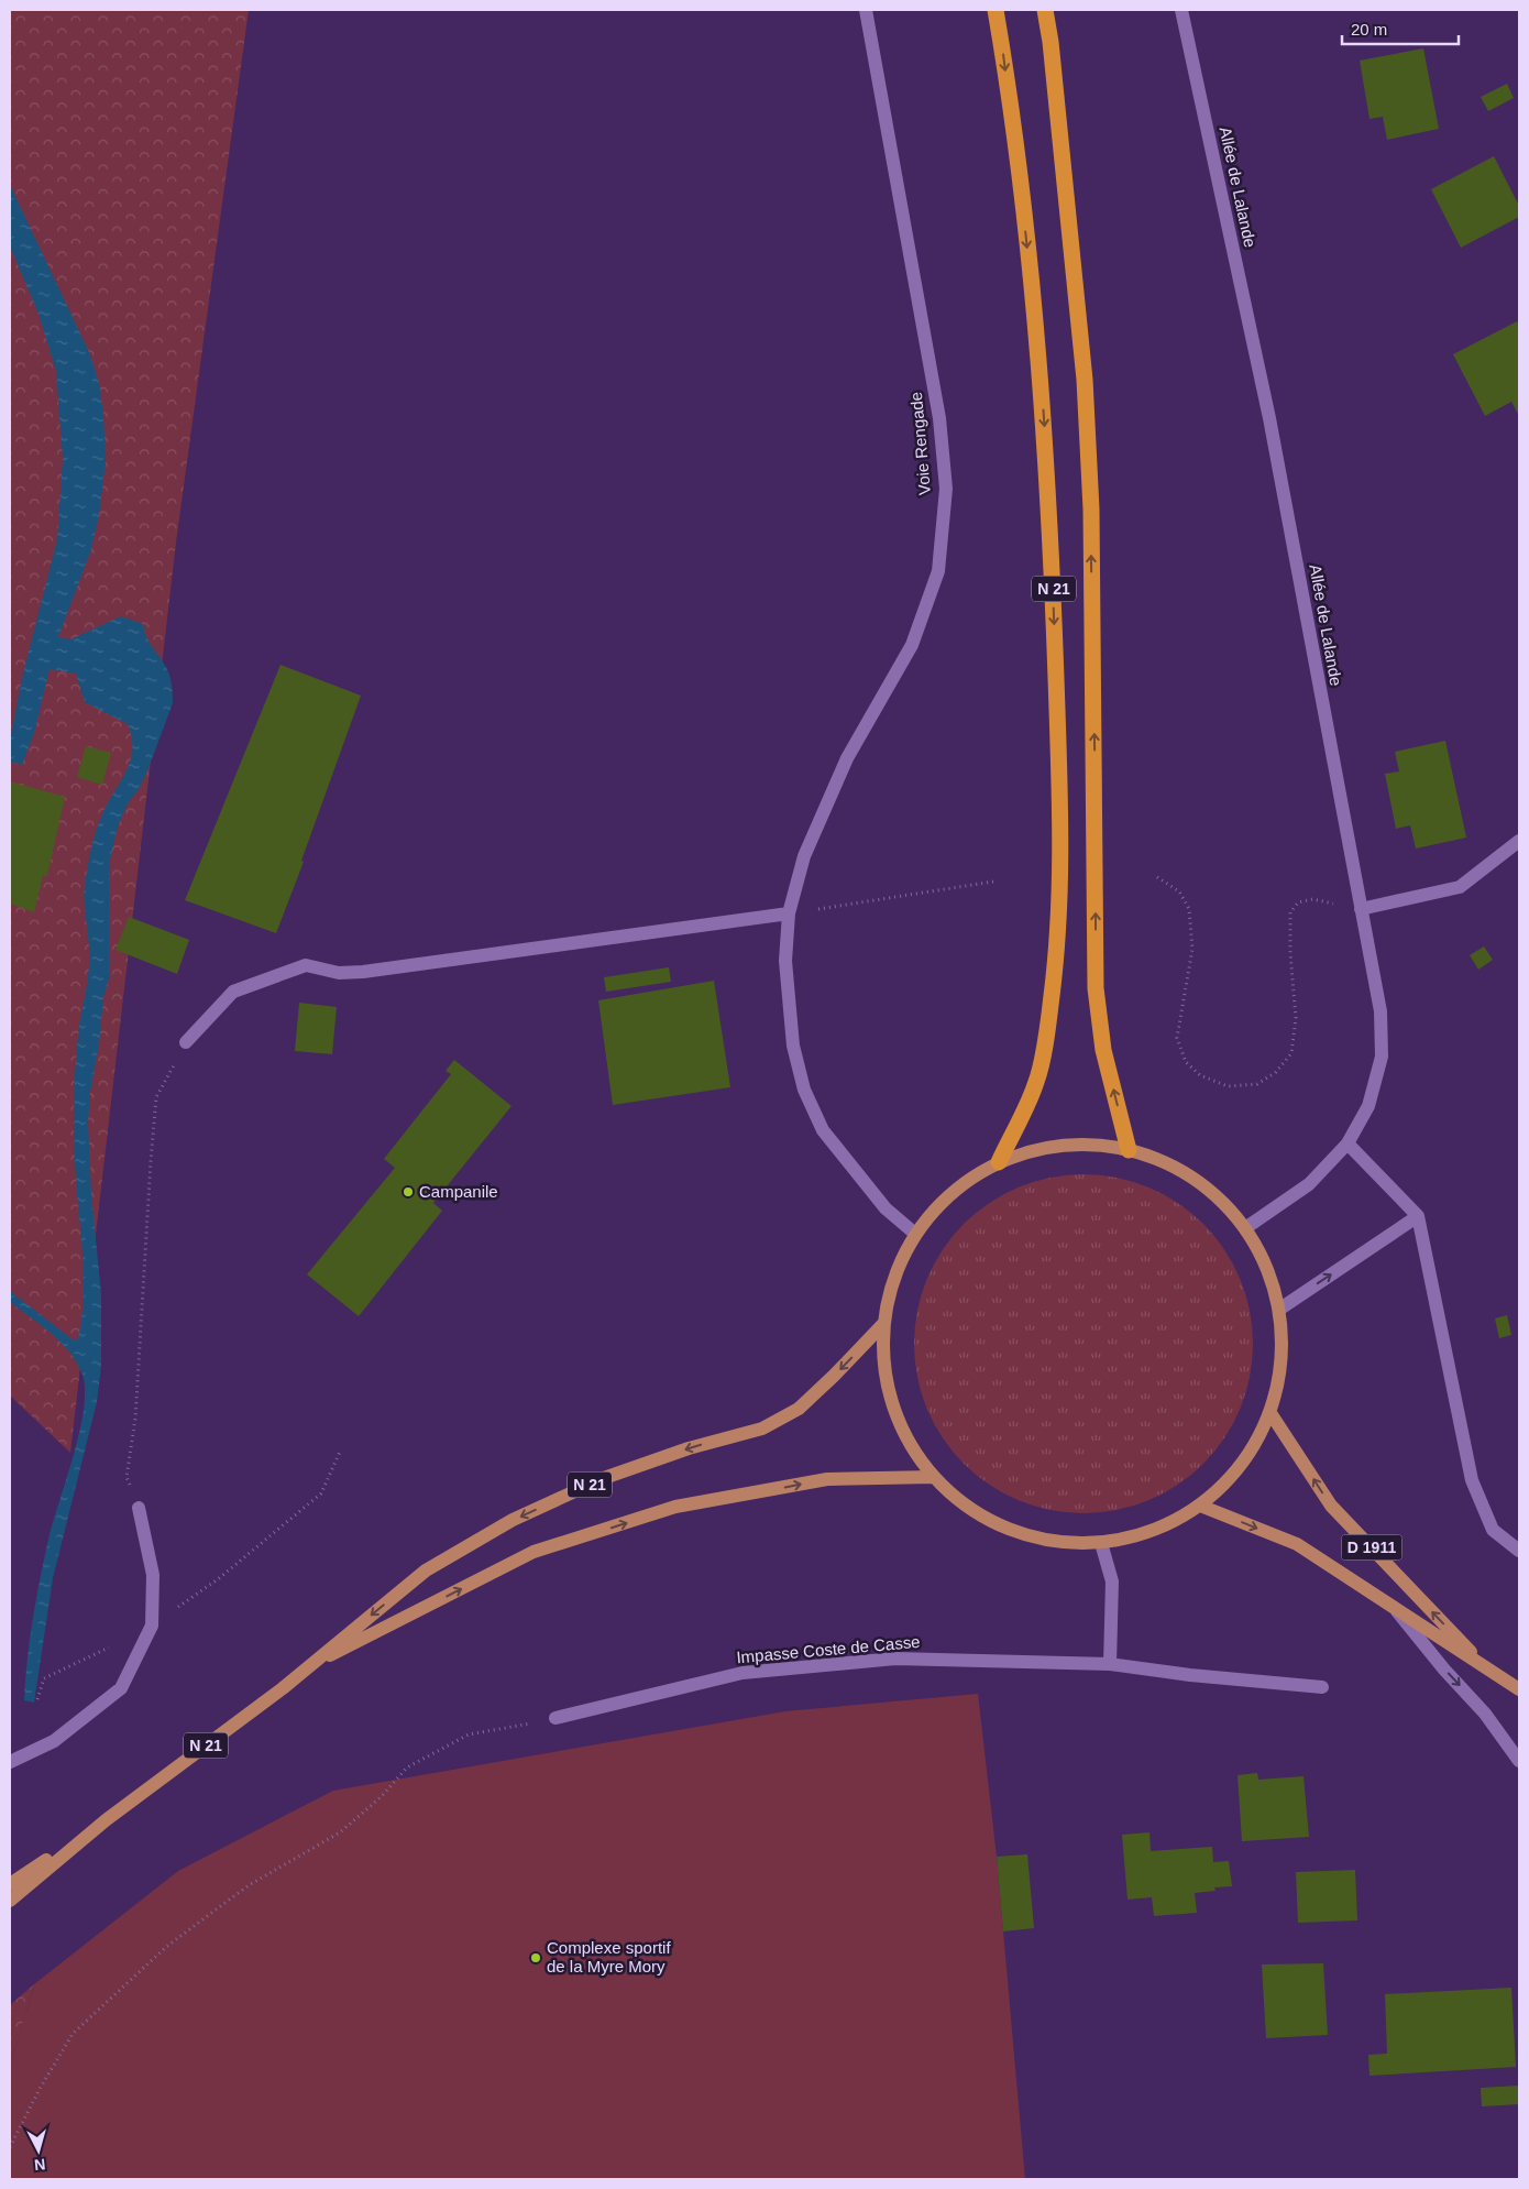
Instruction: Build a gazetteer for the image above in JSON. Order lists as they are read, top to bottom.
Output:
{
  "streets": {
    "highway": ["N 21"],
    "main road": ["D 1911"],
    "street": ["Allée de Lalande", "Voie Rengade", "Impasse Coste de Casse"]
  },
  "places": ["Campanile", "Complexe sportif de la Myre Mory"],
  "scale_bar": "20 m",
  "north": "bottom"
}
